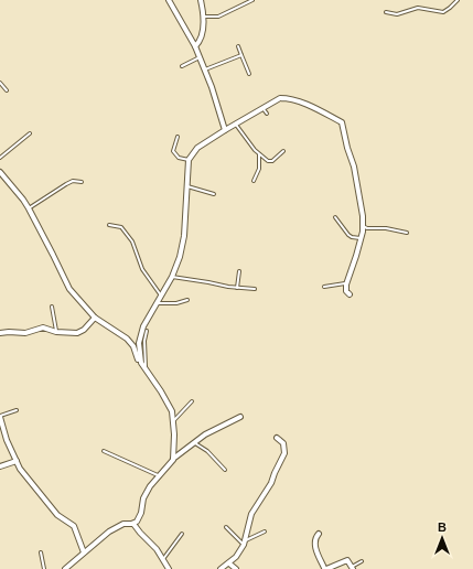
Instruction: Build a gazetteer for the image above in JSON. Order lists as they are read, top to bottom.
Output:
{
  "north": "top"
}
